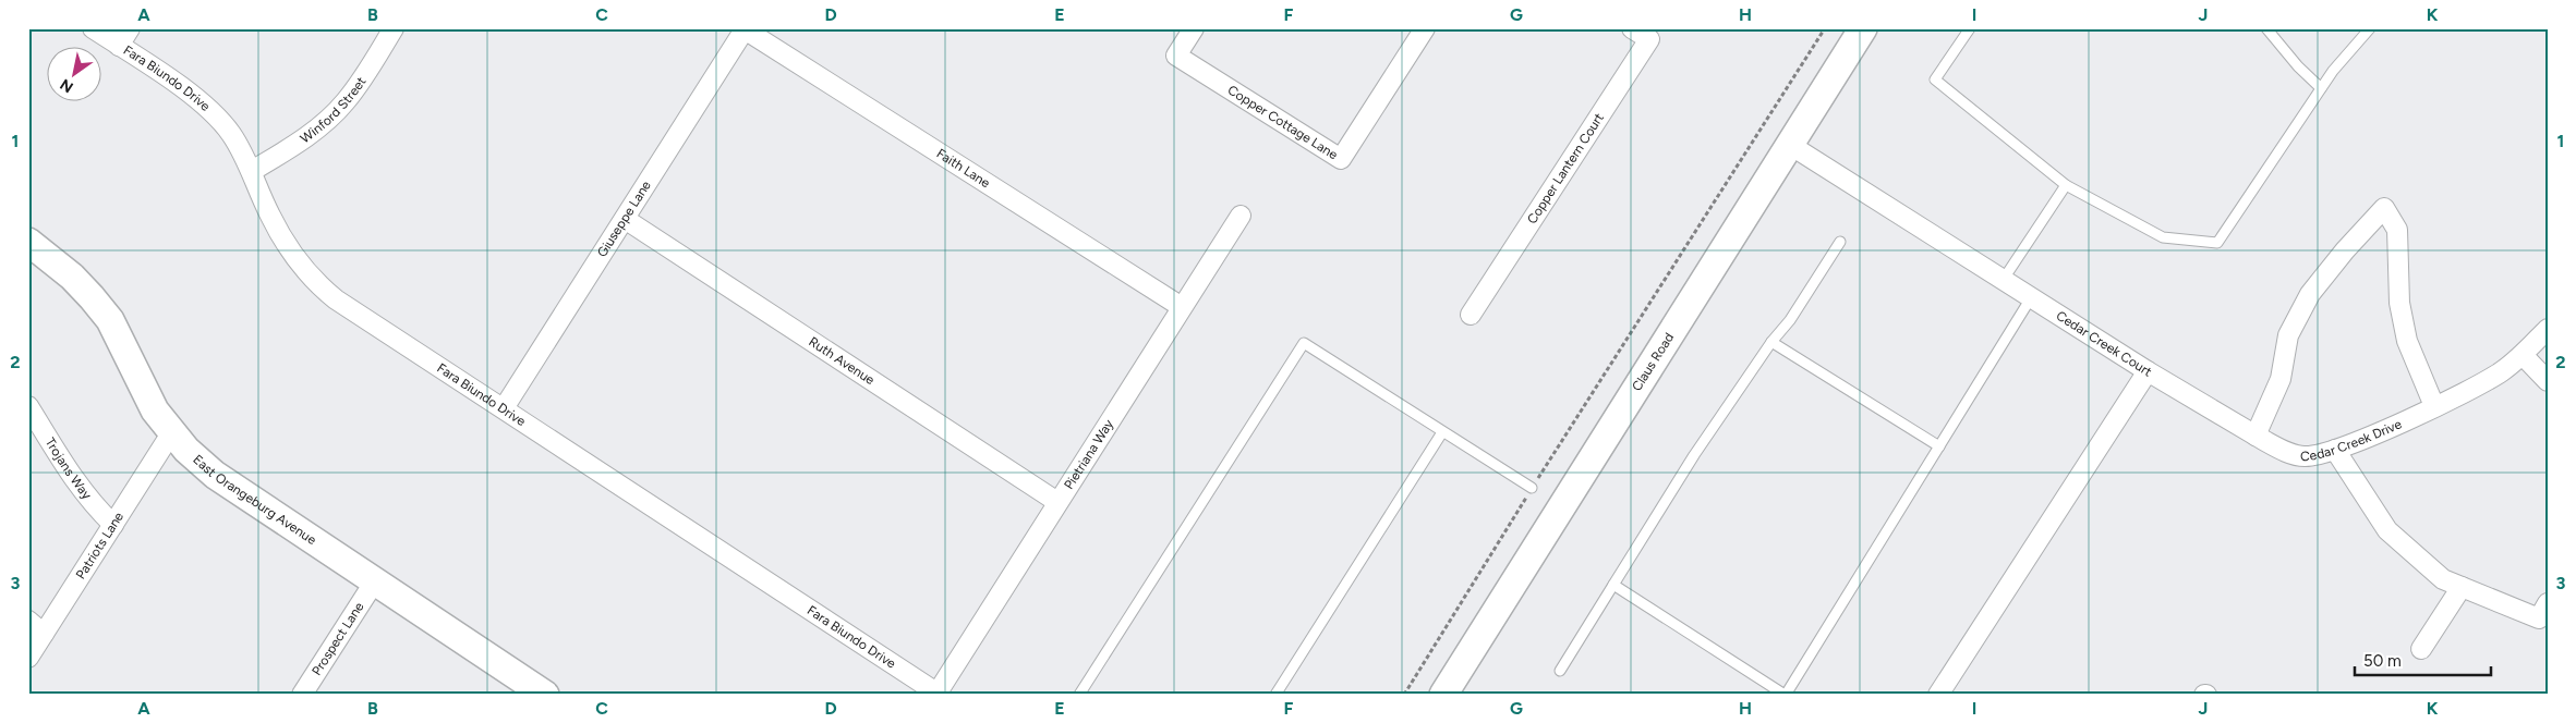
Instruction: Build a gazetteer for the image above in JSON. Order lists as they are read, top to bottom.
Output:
{
  "streets": {
    "main road": ["Claus Road", "East Orangeburg Avenue"],
    "street": [
      "Fara Biundo Drive",
      "Winford Street",
      "Copper Cottage Lane",
      "Faith Lane",
      "Copper Lantern Court",
      "Giuseppe Lane",
      "Cedar Creek Court",
      "Ruth Avenue",
      "Cedar Creek Drive",
      "Pietriana Way",
      "Trojans Way",
      "Patriots Lane",
      "Prospect Lane"
    ]
  },
  "crossings": [
    ["Fara Biundo Drive", "Winford Street"],
    ["Fara Biundo Drive", "Giuseppe Lane"],
    ["Fara Biundo Drive", "Pietriana Way"],
    ["Faith Lane", "Giuseppe Lane"],
    ["Faith Lane", "Pietriana Way"],
    ["Giuseppe Lane", "Ruth Avenue"],
    ["Cedar Creek Court", "Claus Road"],
    ["Cedar Creek Court", "Cedar Creek Drive"],
    ["Ruth Avenue", "Pietriana Way"],
    ["Trojans Way", "Patriots Lane"],
    ["East Orangeburg Avenue", "Patriots Lane"],
    ["East Orangeburg Avenue", "Prospect Lane"]
  ],
  "scale_bar": "50 m",
  "north": "bottom left",
  "grid": {
    "columns": [
      "A",
      "B",
      "C",
      "D",
      "E",
      "F",
      "G",
      "H",
      "I",
      "J",
      "K"
    ],
    "rows": ["1", "2", "3"]
  }
}
